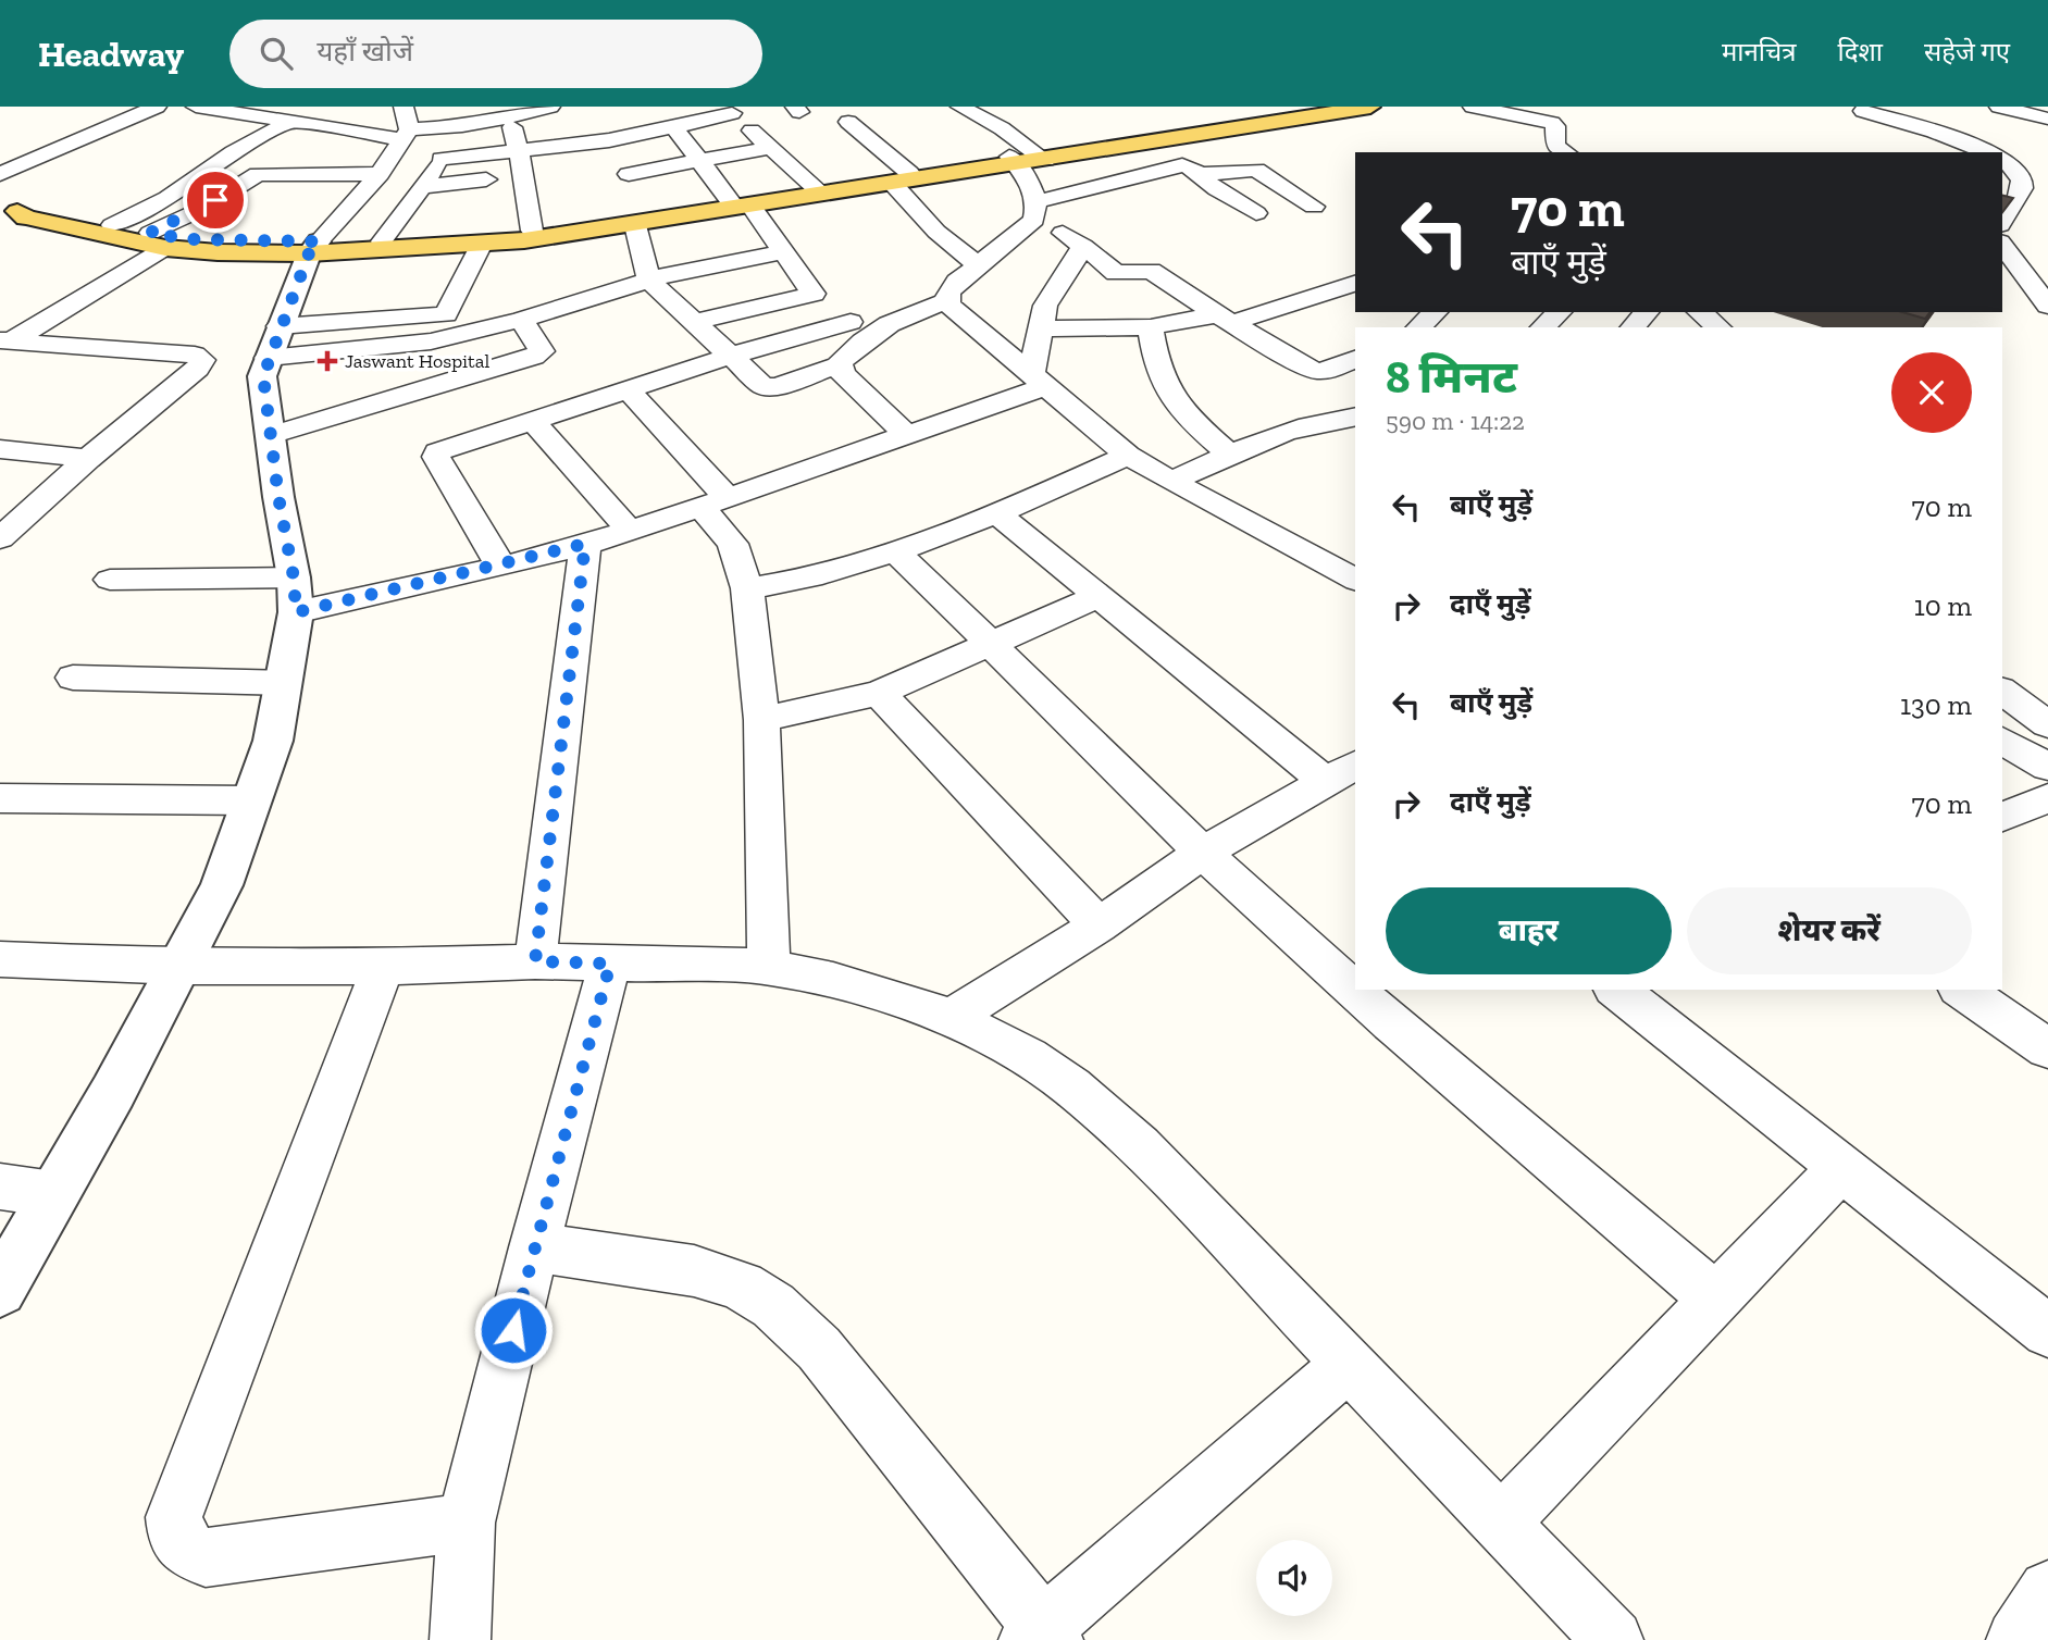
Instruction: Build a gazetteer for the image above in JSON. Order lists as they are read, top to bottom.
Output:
{
  "places": {
    "health": ["Jaswant Hospital"]
  },
  "page": {
    "header": "Headway",
    "search": "यहाँ खोजें",
    "nav": ["मानचित्र", "दिशा", "सहेजे गए"],
    "turn": ["70 m", "बाएँ मुड़ें"],
    "heading": ["8 मिनट", "590 m · 14:22"],
    "list": [
      {
        "name": "बाएँ मुड़ें",
        "value": "70 m"
      },
      {
        "name": "दाएँ मुड़ें",
        "value": "10 m"
      },
      {
        "name": "बाएँ मुड़ें",
        "value": "130 m"
      },
      {
        "name": "दाएँ मुड़ें",
        "value": "70 m"
      }
    ],
    "buttons": ["बाहर", "शेयर करें"]
  }
}
